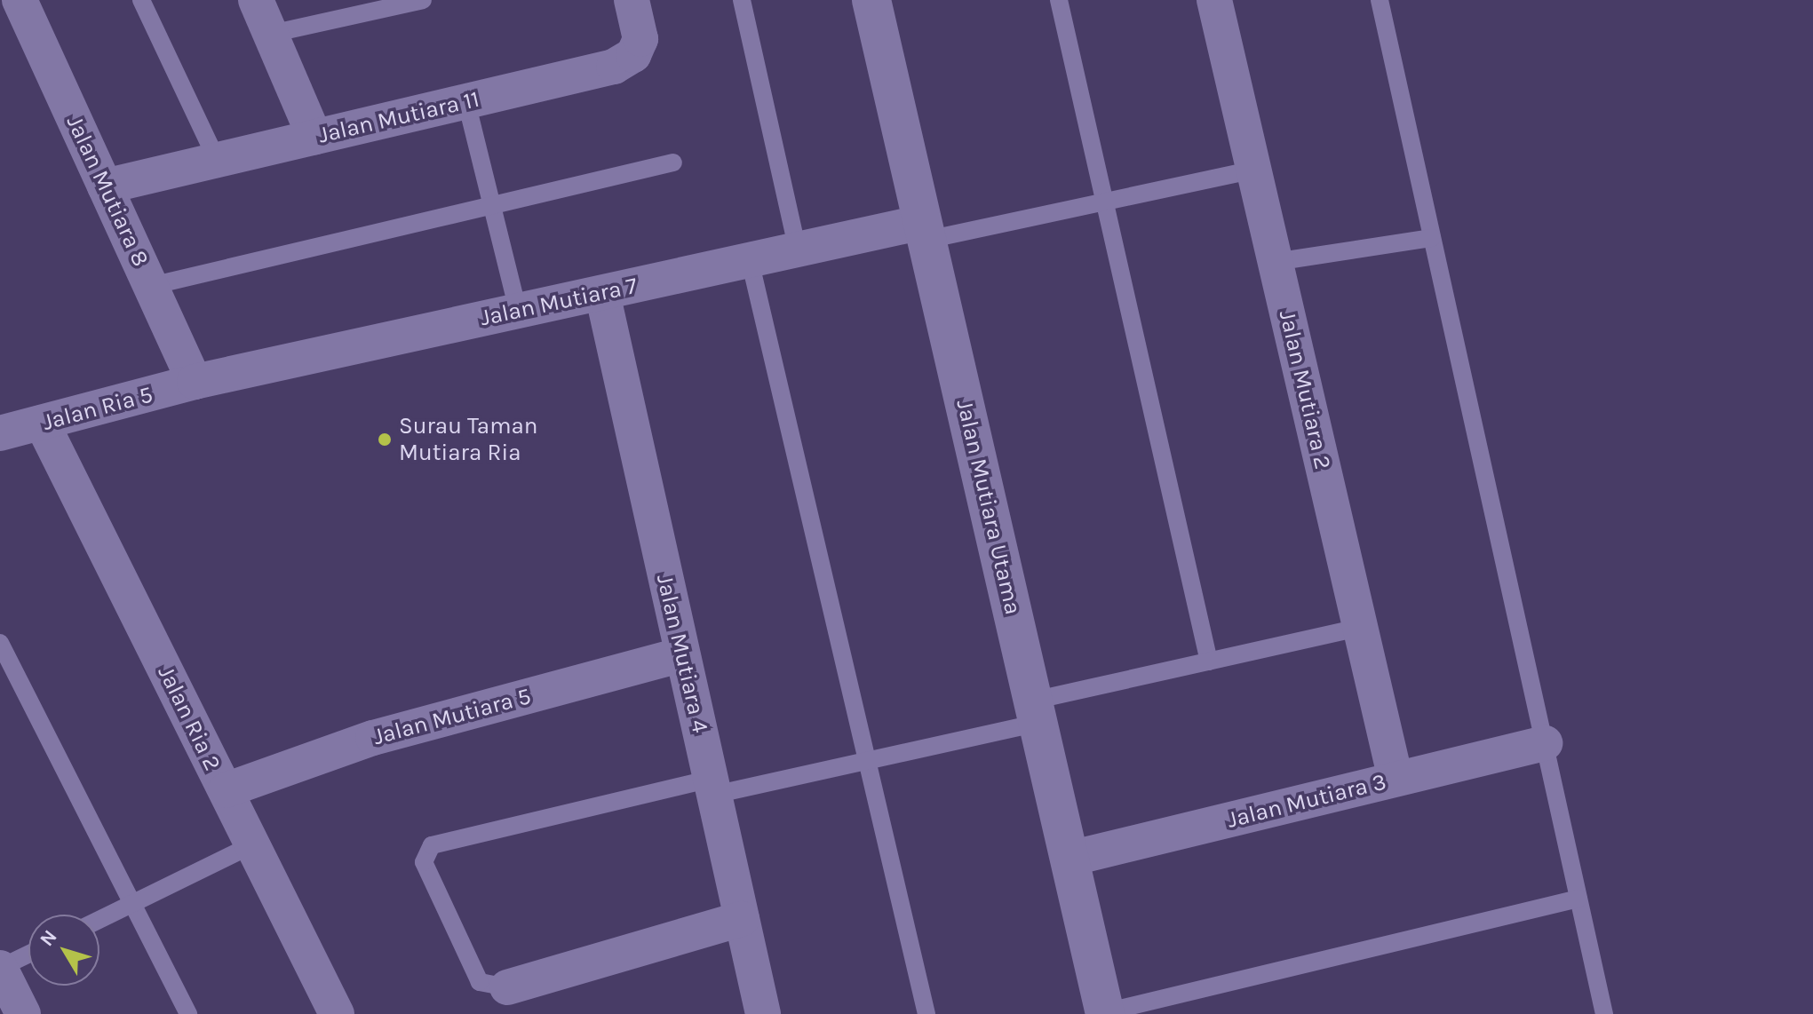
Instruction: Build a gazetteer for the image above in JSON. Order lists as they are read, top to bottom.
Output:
{
  "streets": {
    "street": [
      "Jalan Mutiara 11",
      "Jalan Mutiara 8",
      "Jalan Mutiara 7",
      "Jalan Mutiara 2",
      "Jalan Ria 5",
      "Jalan Mutiara Utama",
      "Jalan Mutiara 4",
      "Jalan Mutiara 5",
      "Jalan Ria 2",
      "Jalan Mutiara 3"
    ]
  },
  "crossings": [
    ["Jalan Mutiara 11", "Jalan Mutiara 8"],
    ["Jalan Mutiara 8", "Jalan Mutiara 7"],
    ["Jalan Mutiara 8", "Jalan Ria 5"],
    ["Jalan Mutiara 7", "Jalan Ria 5"],
    ["Jalan Mutiara 7", "Jalan Mutiara Utama"],
    ["Jalan Mutiara 7", "Jalan Mutiara 4"],
    ["Jalan Mutiara 2", "Jalan Mutiara 3"],
    ["Jalan Ria 5", "Jalan Ria 2"],
    ["Jalan Mutiara Utama", "Jalan Mutiara 3"],
    ["Jalan Mutiara 4", "Jalan Mutiara 5"],
    ["Jalan Mutiara 5", "Jalan Ria 2"]
  ],
  "places": ["Surau Taman Mutiara Ria"],
  "north": "top left"
}
